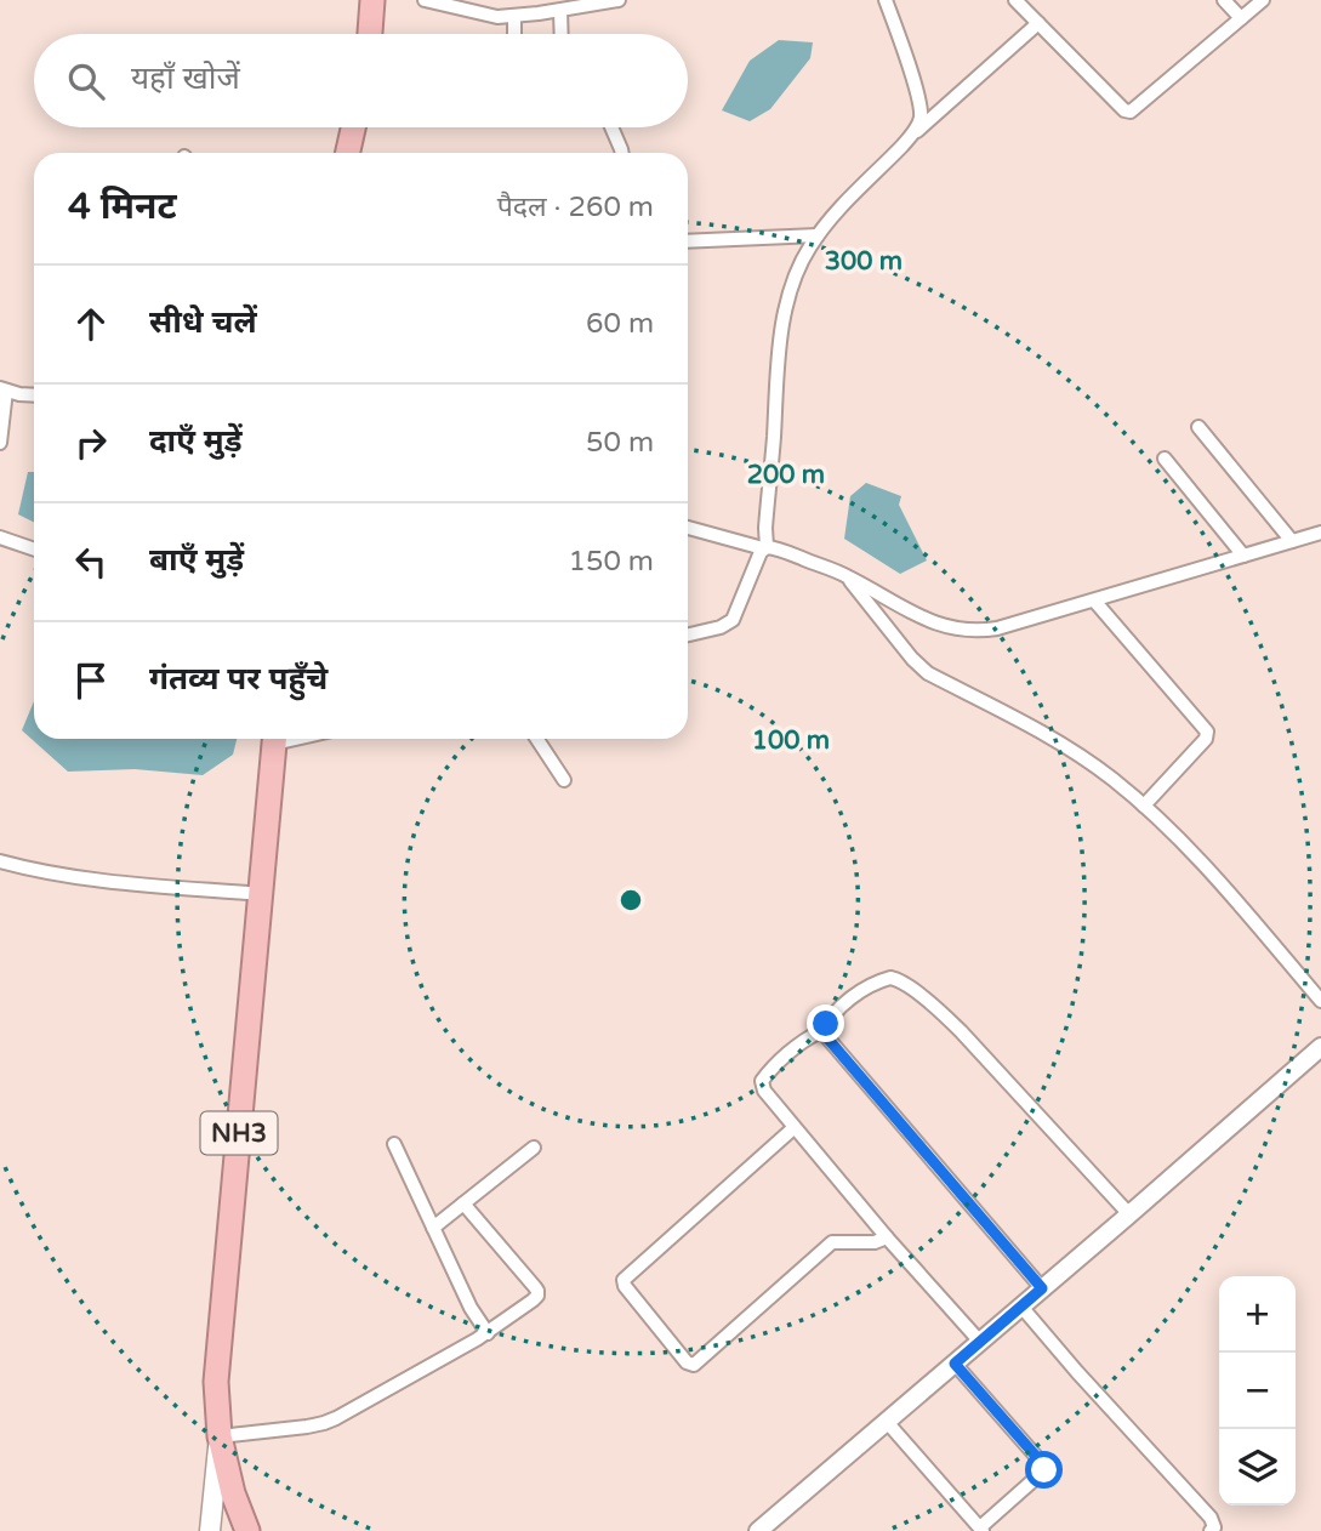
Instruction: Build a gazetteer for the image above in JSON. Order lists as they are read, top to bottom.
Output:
{
  "streets": {
    "highway": ["NH3"]
  },
  "page": {
    "search": "यहाँ खोजें",
    "heading": ["4 मिनट", "पैदल · 260 m"],
    "list": [
      ["सीधे चलें", "60 m"],
      ["दाएँ मुड़ें", "50 m"],
      ["बाएँ मुड़ें", "150 m"],
      "गंतव्य पर पहुँचे"
    ],
    "map_buttons": ["+", "−"]
  },
  "rings": ["300 m", "200 m", "100 m"]
}
